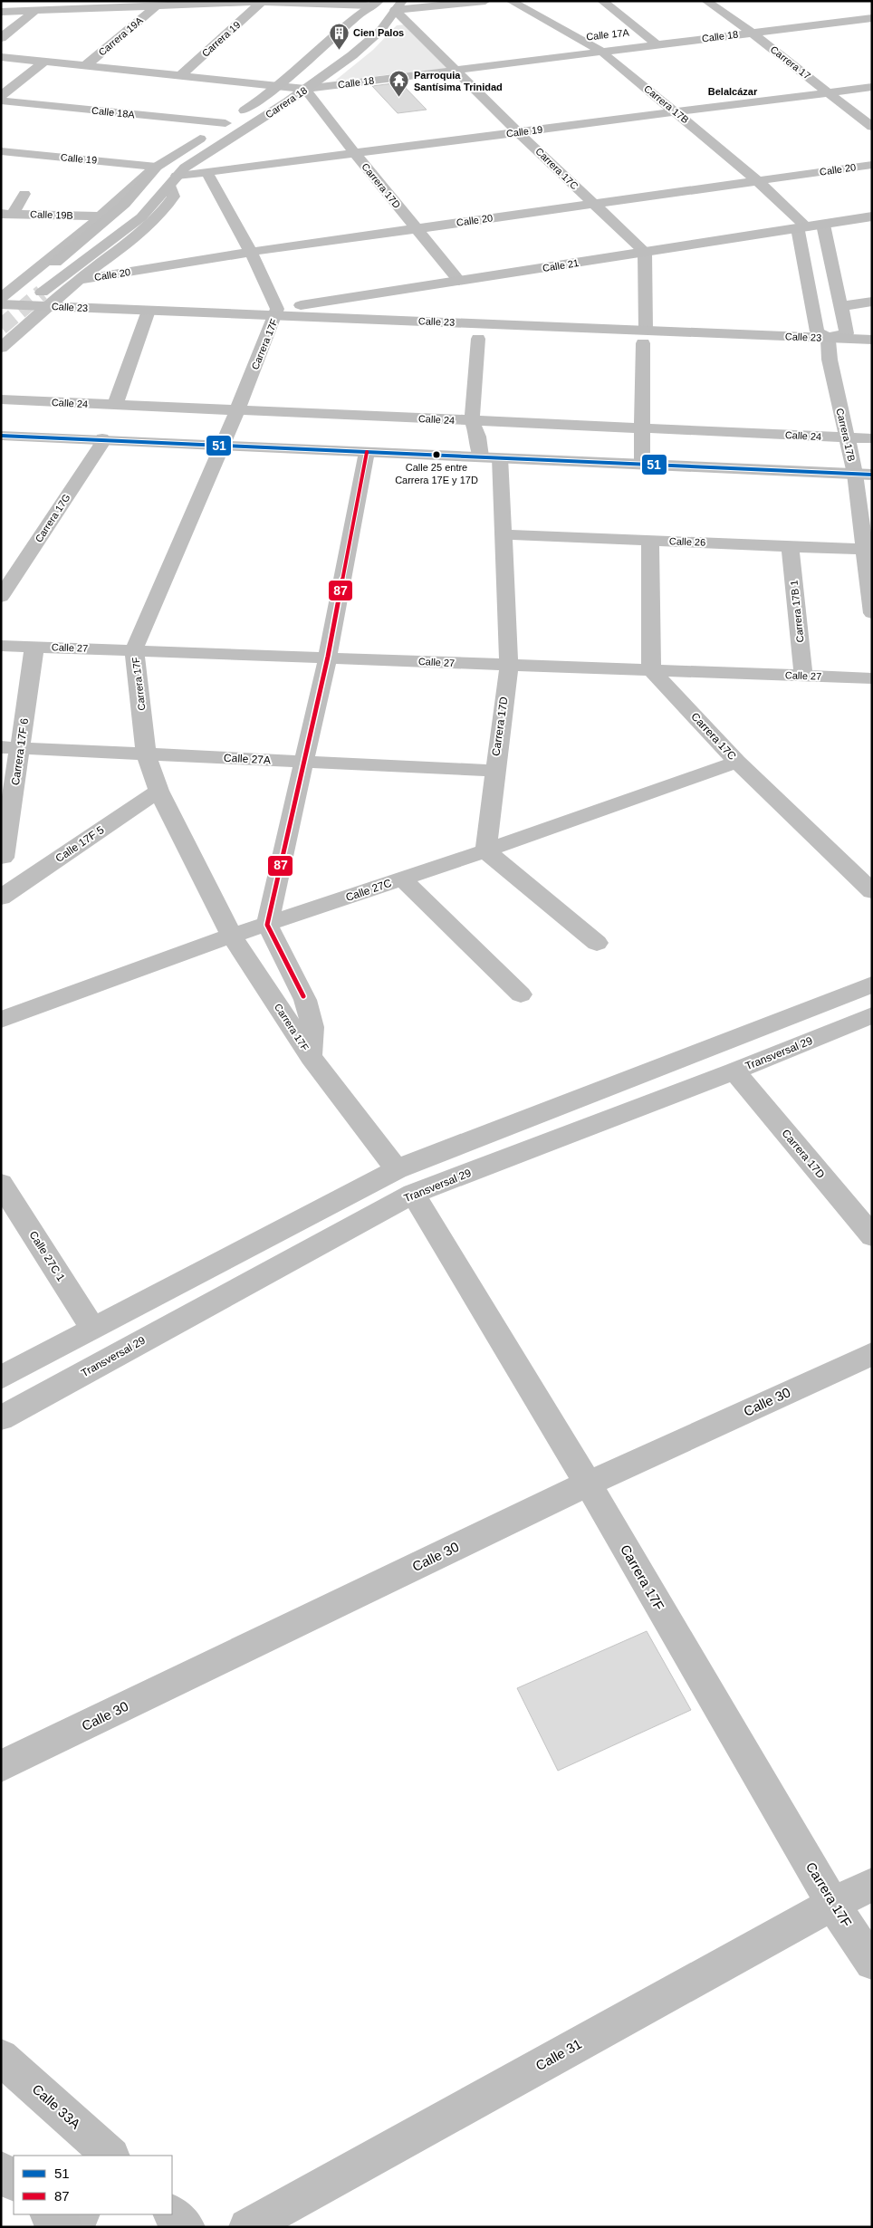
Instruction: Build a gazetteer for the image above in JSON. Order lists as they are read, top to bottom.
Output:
{
  "streets": {
    "main road": [
      "Carrera 18",
      "Calle 21",
      "Calle 23",
      "Calle 33A"
    ],
    "street": [
      "Calle 17A",
      "Carrera 19A",
      "Calle 18",
      "Carrera 19",
      "Carrera 17",
      "Carrera 17B",
      "Calle 18A",
      "Calle 19",
      "Carrera 17C",
      "Calle 20",
      "Carrera 17D",
      "Calle 19B",
      "Carrera 17F",
      "Calle 24",
      "Carrera 17G",
      "Calle 26",
      "Carrera 17B 1",
      "Calle 27",
      "Carrera 17F 6",
      "Calle 27A",
      "Calle 17F 5",
      "Calle 27C",
      "Transversal 29",
      "Calle 27C 1",
      "Calle 30",
      "Calle 31"
    ]
  },
  "crossings": [
    ["Calle 17A", "Carrera 17B"],
    ["Carrera 19A", "Calle 18"],
    ["Calle 18", "Carrera 19"],
    ["Calle 18", "Carrera 17"],
    ["Calle 18", "Carrera 18"],
    ["Calle 18", "Carrera 17B"],
    ["Calle 18", "Carrera 17C"],
    ["Calle 18", "Carrera 17D"],
    ["Carrera 17", "Calle 19"],
    ["Carrera 18", "Calle 18A"],
    ["Carrera 18", "Calle 19"],
    ["Carrera 18", "Carrera 17C"],
    ["Carrera 18", "Calle 20"],
    ["Carrera 18", "Carrera 17D"],
    ["Carrera 18", "Calle 19B"],
    ["Carrera 18", "Calle 23"],
    ["Carrera 17B", "Calle 19"],
    ["Carrera 17B", "Calle 20"],
    ["Carrera 17B", "Calle 21"],
    ["Carrera 17B", "Calle 23"],
    ["Carrera 17B", "Calle 24"],
    ["Carrera 17B", "Calle 26"],
    ["Calle 19", "Carrera 17C"],
    ["Calle 19", "Carrera 17D"],
    ["Calle 19", "Carrera 17F"],
    ["Carrera 17C", "Calle 20"],
    ["Carrera 17C", "Calle 21"],
    ["Carrera 17C", "Calle 27"],
    ["Carrera 17C", "Calle 27C"],
    ["Calle 20", "Carrera 17D"],
    ["Calle 20", "Carrera 17F"],
    ["Carrera 17D", "Calle 21"],
    ["Carrera 17D", "Calle 23"],
    ["Carrera 17D", "Calle 24"],
    ["Carrera 17D", "Calle 26"],
    ["Carrera 17D", "Calle 27"],
    ["Carrera 17D", "Calle 27A"],
    ["Carrera 17D", "Calle 27C"],
    ["Carrera 17D", "Transversal 29"],
    ["Calle 21", "Calle 23"],
    ["Calle 21", "Carrera 17F"],
    ["Calle 23", "Carrera 17F"],
    ["Carrera 17F", "Calle 24"],
    ["Carrera 17F", "Calle 27"],
    ["Carrera 17F", "Calle 27A"],
    ["Carrera 17F", "Calle 17F 5"],
    ["Carrera 17F", "Calle 27C"],
    ["Carrera 17F", "Transversal 29"],
    ["Carrera 17F", "Calle 30"],
    ["Carrera 17F", "Calle 31"],
    ["Calle 26", "Carrera 17B 1"],
    ["Carrera 17B 1", "Calle 27"],
    ["Calle 27", "Carrera 17F 6"],
    ["Carrera 17F 6", "Calle 27A"]
  ],
  "districts": ["Belalcázar"],
  "places": {
    "building": ["Cien Palos"],
    "temple": ["Parroquia Santísima Trinidad"],
    "other": ["Calle 25 entre Carrera 17E y 17D"]
  },
  "lines": ["transit line 51", "transit line 87"],
  "legend": ["51", "87"]
}
